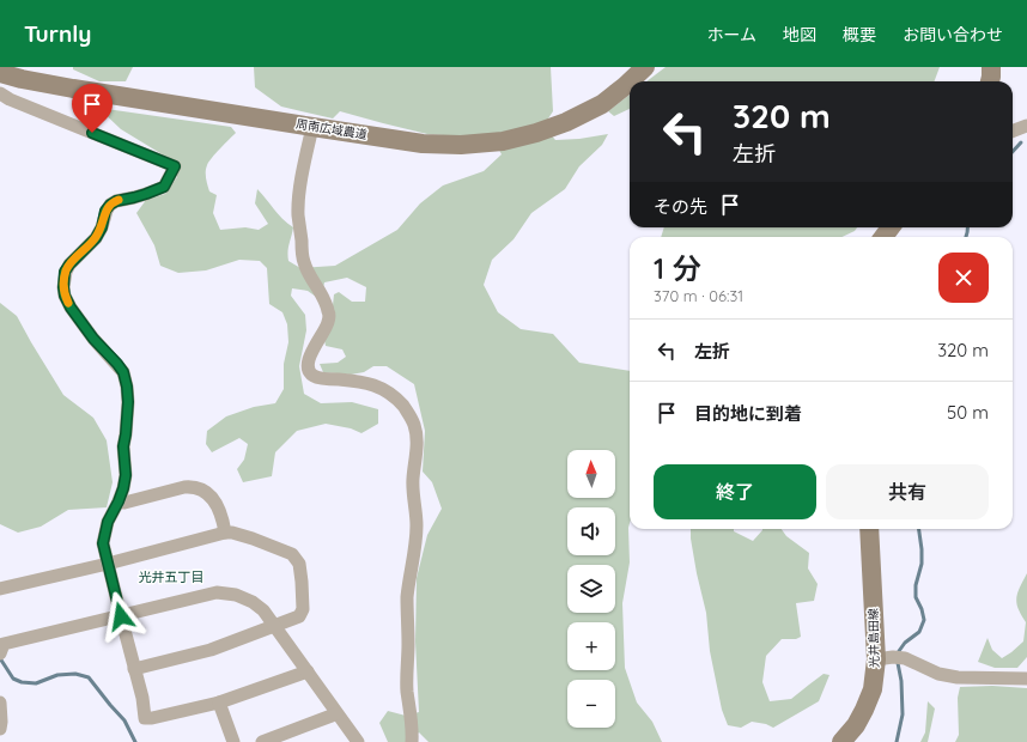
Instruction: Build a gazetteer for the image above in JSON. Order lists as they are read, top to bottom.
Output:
{
  "streets": {
    "street": ["周南広域農道", "光井島田線"]
  },
  "districts": ["光井五丁目"],
  "north": "top",
  "page": {
    "header": "Turnly",
    "nav": [
      "ホーム",
      "地図",
      "概要",
      "お問い合わせ"
    ],
    "turn": ["320 m", "左折"],
    "then": "その先",
    "heading": ["1 分", "370 m · 06:31"],
    "list": [
      {
        "name": "左折",
        "value": "320 m"
      },
      {
        "name": "目的地に到着",
        "value": "50 m"
      }
    ],
    "map_buttons": ["+", "−"],
    "buttons": ["終了", "共有"]
  }
}
